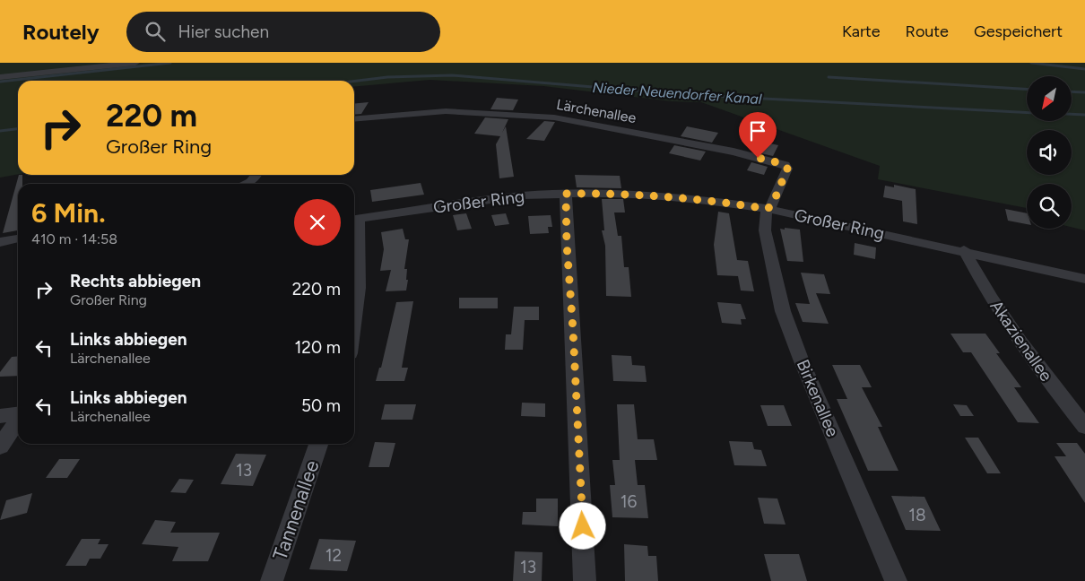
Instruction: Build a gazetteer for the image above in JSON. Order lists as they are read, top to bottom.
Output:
{
  "streets": {
    "street": [
      "Lärchenallee",
      "Großer Ring",
      "Akazienallee",
      "Birkenallee",
      "Tannenallee"
    ]
  },
  "crossings": [
    ["Lärchenallee", "Großer Ring"],
    ["Lärchenallee", "Birkenallee"],
    ["Großer Ring", "Akazienallee"],
    ["Großer Ring", "Birkenallee"]
  ],
  "water": ["Nieder Neuendorfer Kanal"],
  "house_numbers": [
    "13",
    "16",
    "18",
    "12",
    "13"
  ],
  "north": "bottom left",
  "page": {
    "header": "Routely",
    "search": "Hier suchen",
    "nav": ["Karte", "Route", "Gespeichert"],
    "turn": ["220 m", "Großer Ring"],
    "heading": ["6 Min.", "410 m · 14:58"],
    "list": [
      {
        "name": "Rechts abbiegen",
        "note": "Großer Ring",
        "value": "220 m"
      },
      {
        "name": "Links abbiegen",
        "note": "Lärchenallee",
        "value": "120 m"
      },
      {
        "name": "Links abbiegen",
        "note": "Lärchenallee",
        "value": "50 m"
      }
    ]
  }
}
